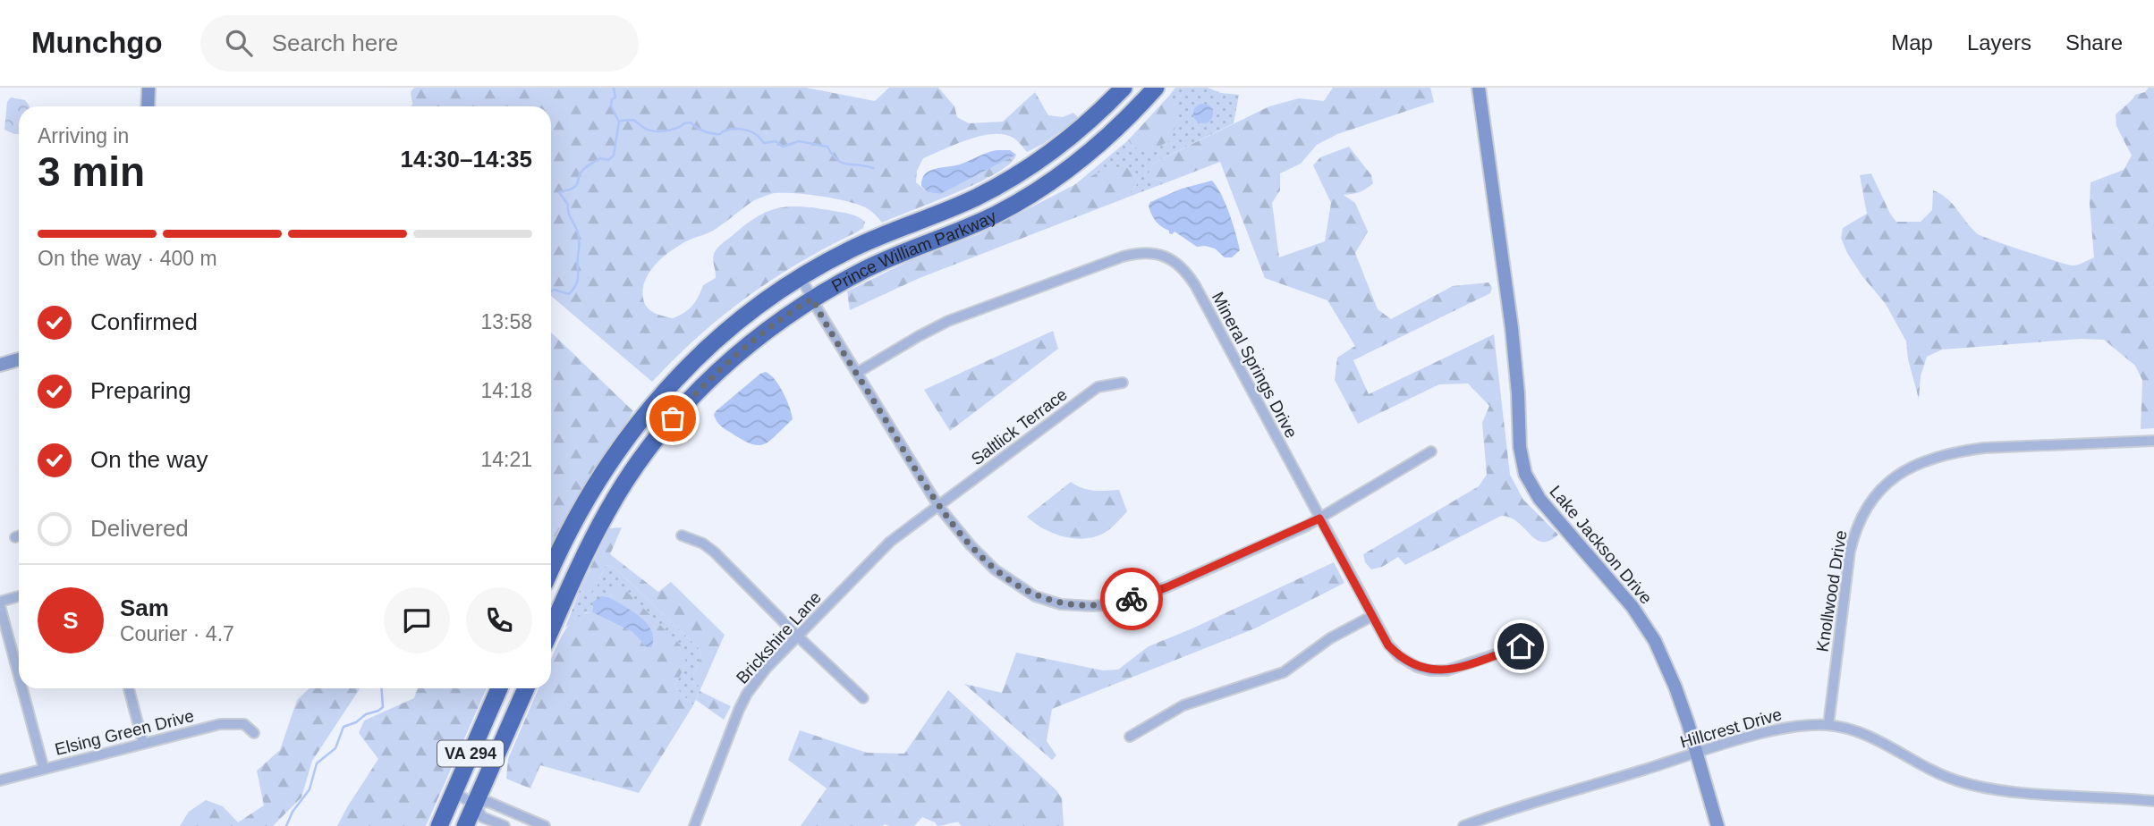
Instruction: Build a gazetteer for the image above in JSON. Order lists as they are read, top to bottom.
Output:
{
  "streets": {
    "highway": ["Prince William Parkway", "VA 294"],
    "street": [
      "Mineral Springs Drive",
      "Saltlick Terrace",
      "Lake Jackson Drive",
      "Knollwood Drive",
      "Brickshire Lane",
      "Hillcrest Drive",
      "Elsing Green Drive"
    ]
  },
  "crossings": [
    ["Saltlick Terrace", "Brickshire Lane"],
    ["Lake Jackson Drive", "Hillcrest Drive"],
    ["Knollwood Drive", "Hillcrest Drive"]
  ],
  "page": {
    "header": "Munchgo",
    "search": "Search here",
    "nav": ["Map", "Layers", "Share"],
    "heading": ["3 min", "Arriving in", "14:30–14:35"],
    "panel": ["Sam", "Courier · 4.7"],
    "bar": "On the way · 400 m",
    "list": [
      ["Confirmed", "13:58"],
      ["Preparing", "14:18"],
      ["On the way", "14:21"],
      "Delivered"
    ],
    "round": "S"
  }
}
